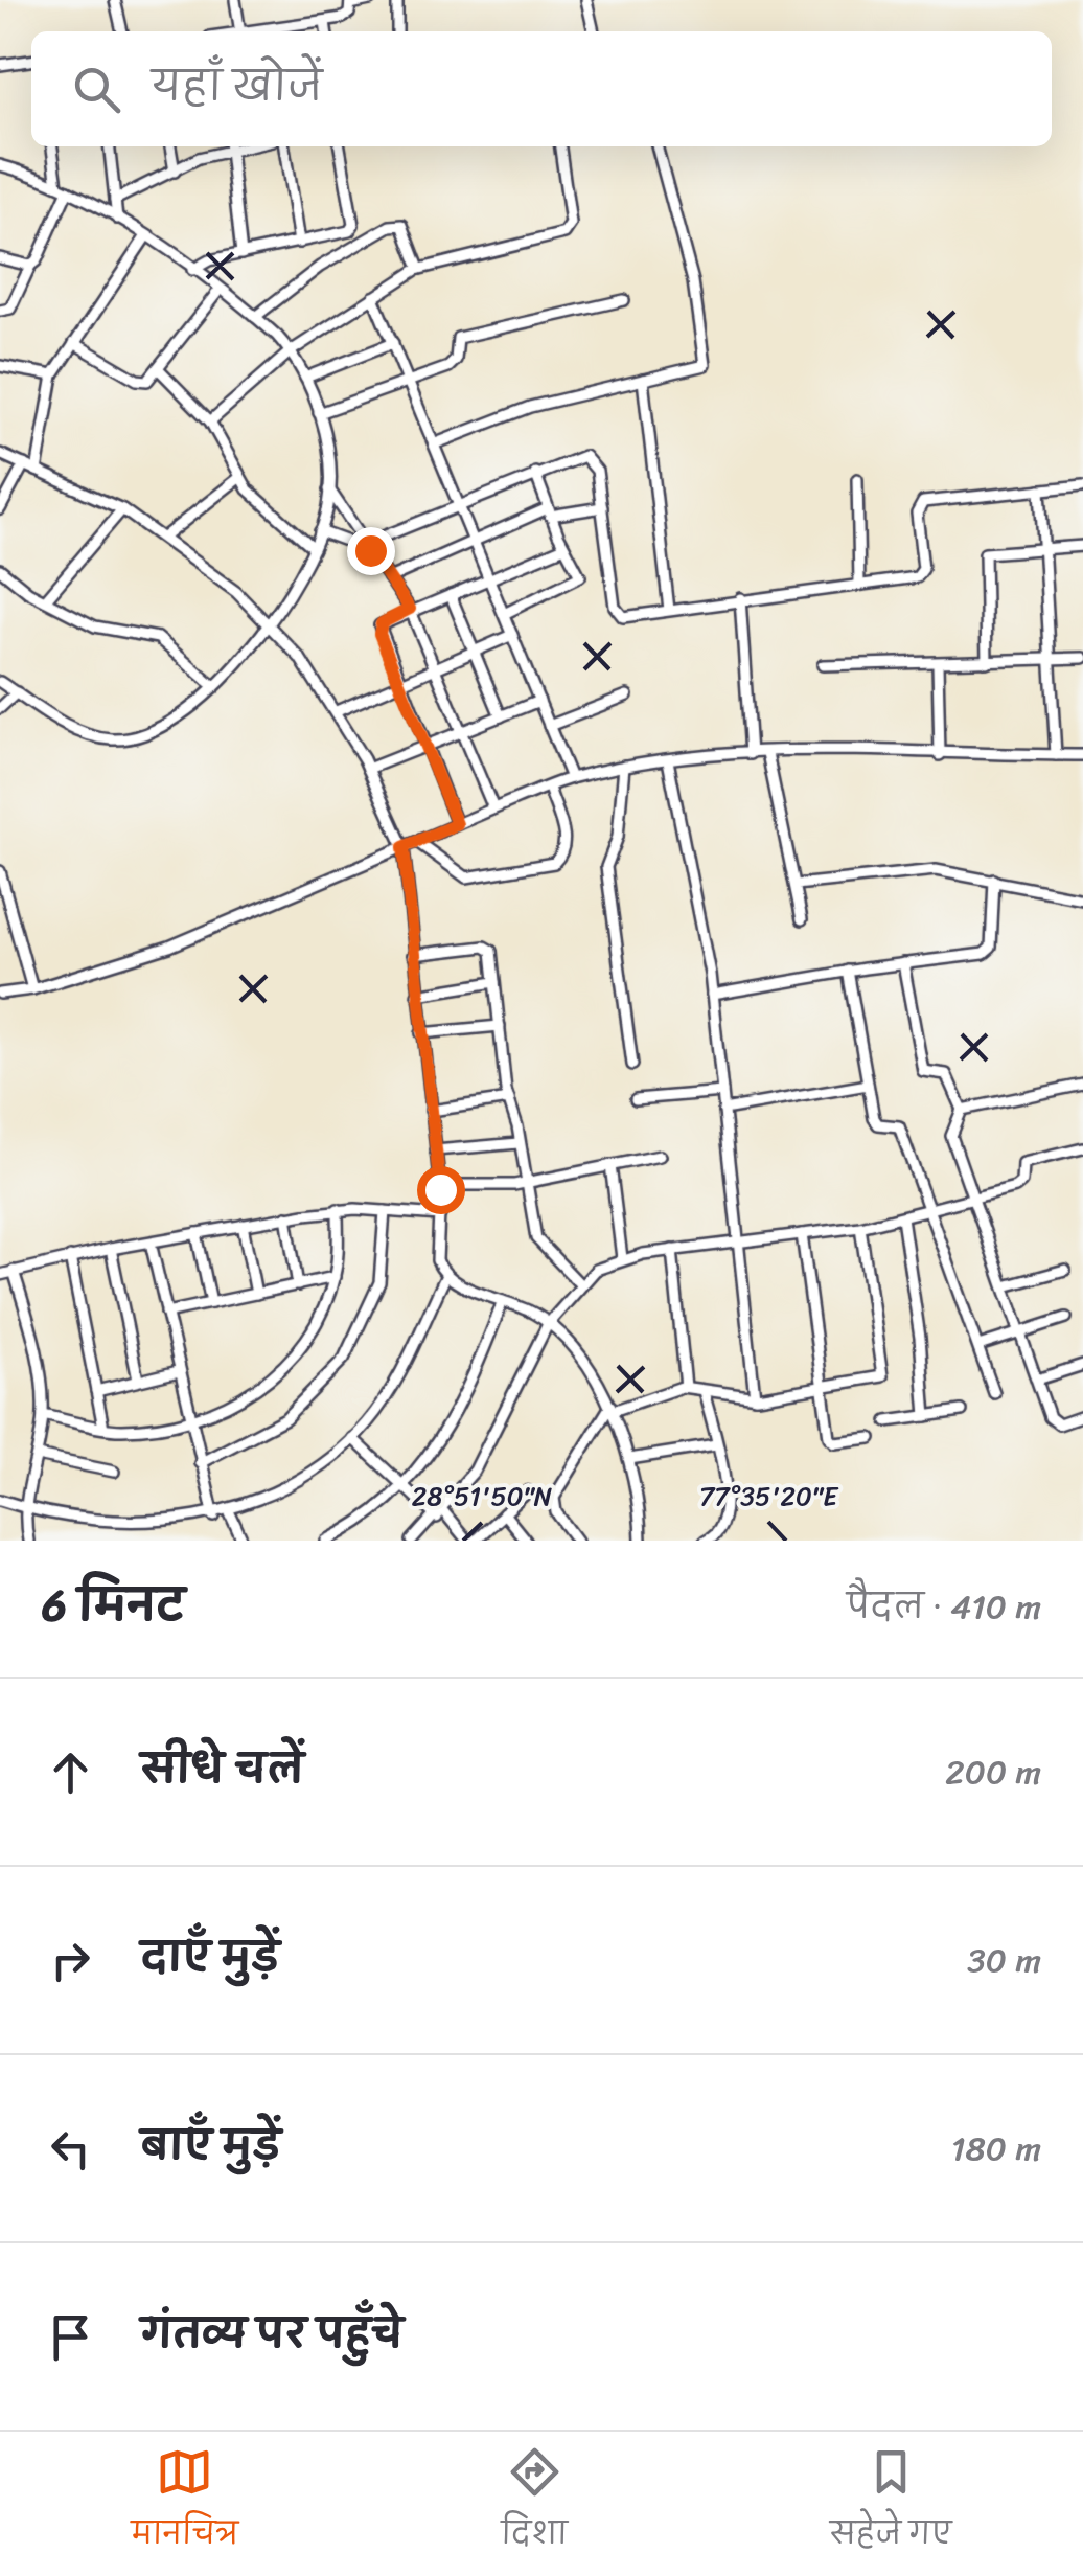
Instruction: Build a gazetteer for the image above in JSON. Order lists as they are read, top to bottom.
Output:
{
  "page": {
    "search": "यहाँ खोजें",
    "heading": ["6 मिनट", "पैदल · 410 m"],
    "list": [
      ["सीधे चलें", "200 m"],
      ["दाएँ मुड़ें", "30 m"],
      ["बाएँ मुड़ें", "180 m"],
      "गंतव्य पर पहुँचे"
    ],
    "nav": ["मानचित्र", "दिशा", "सहेजे गए"]
  },
  "coordinates": ["77°35'20\"E", "28°51'50\"N"]
}
